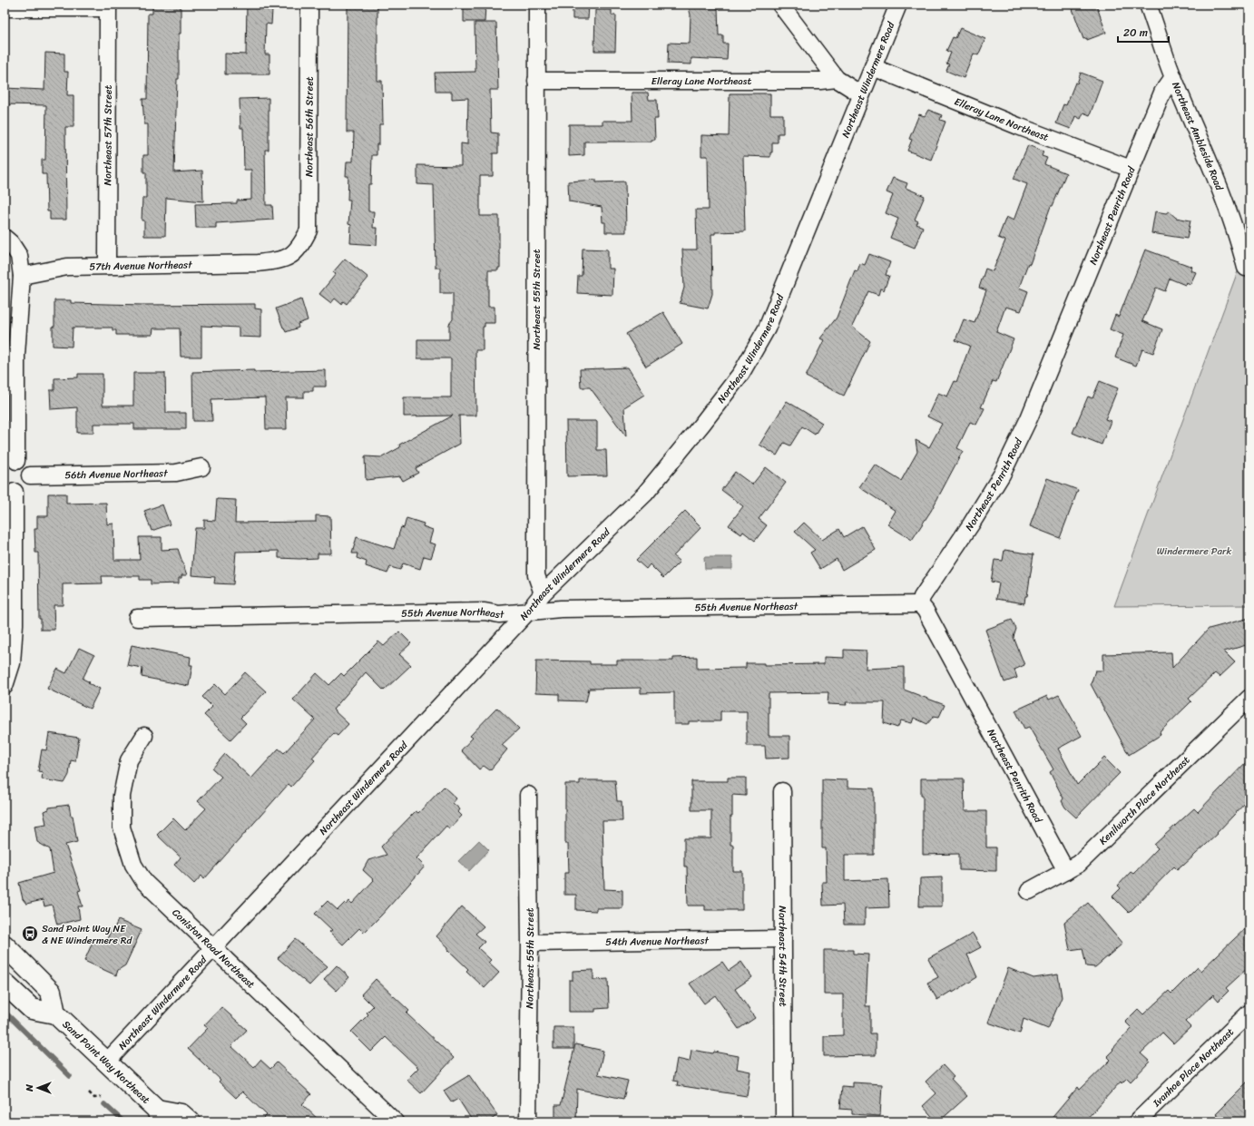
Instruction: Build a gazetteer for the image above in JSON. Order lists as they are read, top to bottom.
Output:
{
  "streets": {
    "main road": ["Sand Point Way Northeast"],
    "street": [
      "Northeast Windermere Road",
      "Elleray Lane Northeast",
      "Northeast 56th Street",
      "Northeast 57th Street",
      "Northeast Ambleside Road",
      "Northeast Penrith Road",
      "57th Avenue Northeast",
      "Northeast 55th Street",
      "56th Avenue Northeast",
      "55th Avenue Northeast",
      "Kenilworth Place Northeast",
      "54th Avenue Northeast",
      "Coniston Road Northeast",
      "Northeast 54th Street",
      "Ivanhoe Place Northeast"
    ]
  },
  "crossings": [
    ["Northeast Windermere Road", "Elleray Lane Northeast"],
    ["Northeast Windermere Road", "Northeast 55th Street"],
    ["Northeast Windermere Road", "55th Avenue Northeast"],
    ["Northeast Windermere Road", "Coniston Road Northeast"],
    ["Northeast Windermere Road", "Sand Point Way Northeast"],
    ["Elleray Lane Northeast", "Northeast Penrith Road"],
    ["Elleray Lane Northeast", "Northeast 55th Street"],
    ["Northeast 56th Street", "57th Avenue Northeast"],
    ["Northeast 57th Street", "57th Avenue Northeast"],
    ["Northeast Ambleside Road", "Northeast Penrith Road"],
    ["Northeast Penrith Road", "55th Avenue Northeast"],
    ["Northeast Penrith Road", "Kenilworth Place Northeast"],
    ["Northeast 55th Street", "54th Avenue Northeast"],
    ["54th Avenue Northeast", "Northeast 54th Street"]
  ],
  "parks": ["Windermere Park"],
  "places": {
    "bus stop": ["Sand Point Way NE & NE Windermere Rd"]
  },
  "scale_bar": "20 m",
  "north": "left"
}
